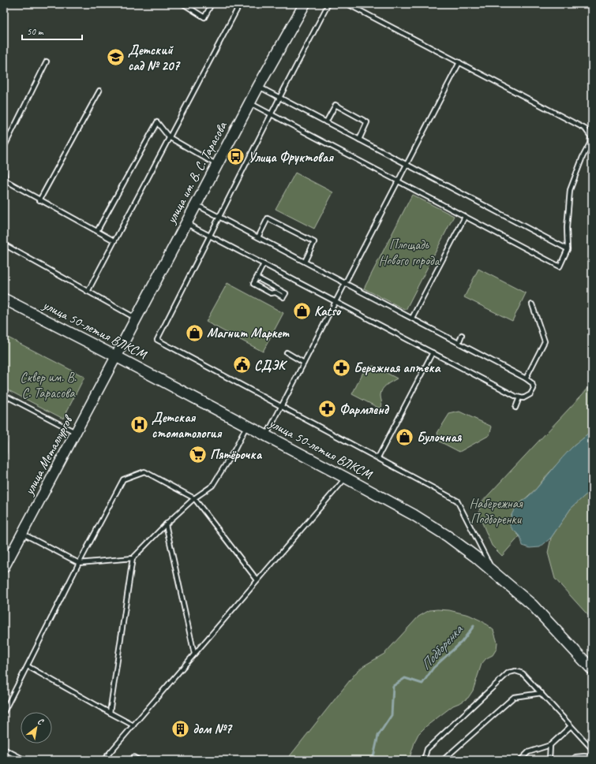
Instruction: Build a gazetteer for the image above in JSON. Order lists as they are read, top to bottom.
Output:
{
  "streets": {
    "main road": ["улица им. В. С. Тарасова", "улица 50-летия ВЛКСМ"],
    "street": ["улица Металлургов"]
  },
  "crossings": [
    ["улица им. В. С. Тарасова", "улица 50-летия ВЛКСМ"],
    ["улица им. В. С. Тарасова", "улица Металлургов"],
    ["улица 50-летия ВЛКСМ", "улица Металлургов"]
  ],
  "water": ["Подборенка"],
  "parks": ["Площадь Нового города", "Сквер им. В. С. Тарасова", "Набережная Подборенки"],
  "places": {
    "school or university": ["Детский сад № 207"],
    "bus stop": ["Улица Фруктовая"],
    "shop": ["Katso", "Магнит Маркет", "Булочная"],
    "public building": ["СДЭК"],
    "pharmacy": ["Бережная аптека", "Фармленд"],
    "hospital": ["Детская стоматология"],
    "supermarket": ["Пятёрочка"],
    "building": ["дом №7"]
  },
  "scale_bar": "50 m",
  "north": "top right"
}
